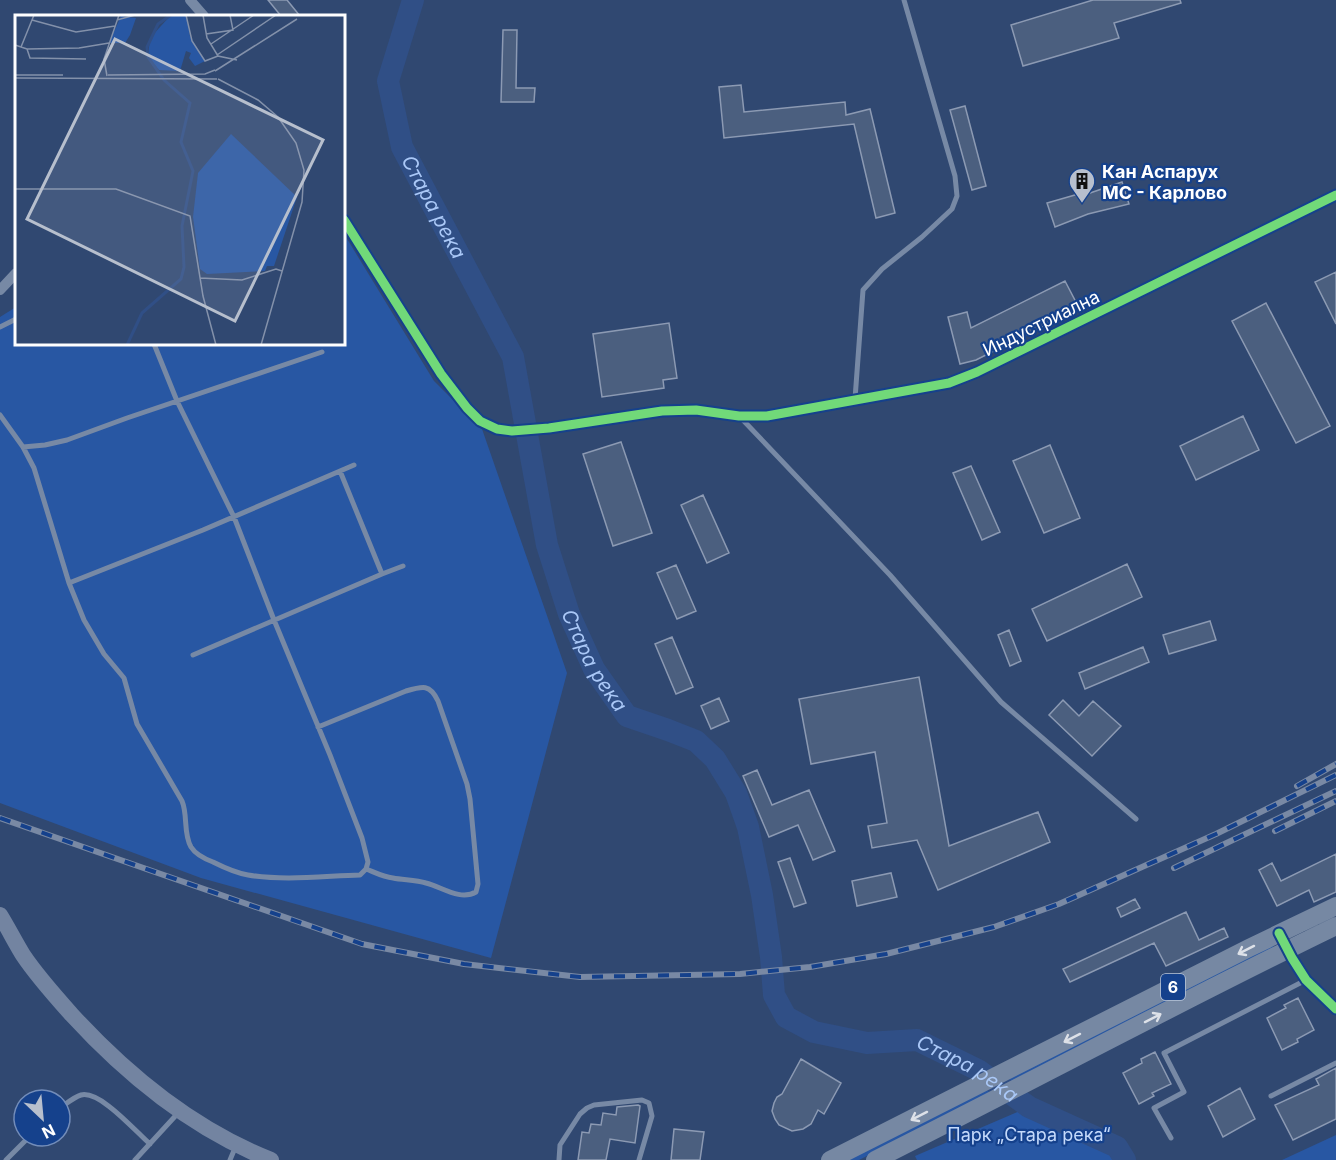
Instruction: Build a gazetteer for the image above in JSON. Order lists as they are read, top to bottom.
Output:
{
  "streets": {
    "main road": ["6"],
    "street": ["Индустриална"]
  },
  "water": ["Стара река"],
  "parks": ["Парк „Стара река“"],
  "places": {
    "building": ["Кан Аспарух МС - Карлово"]
  },
  "north": "bottom right"
}
